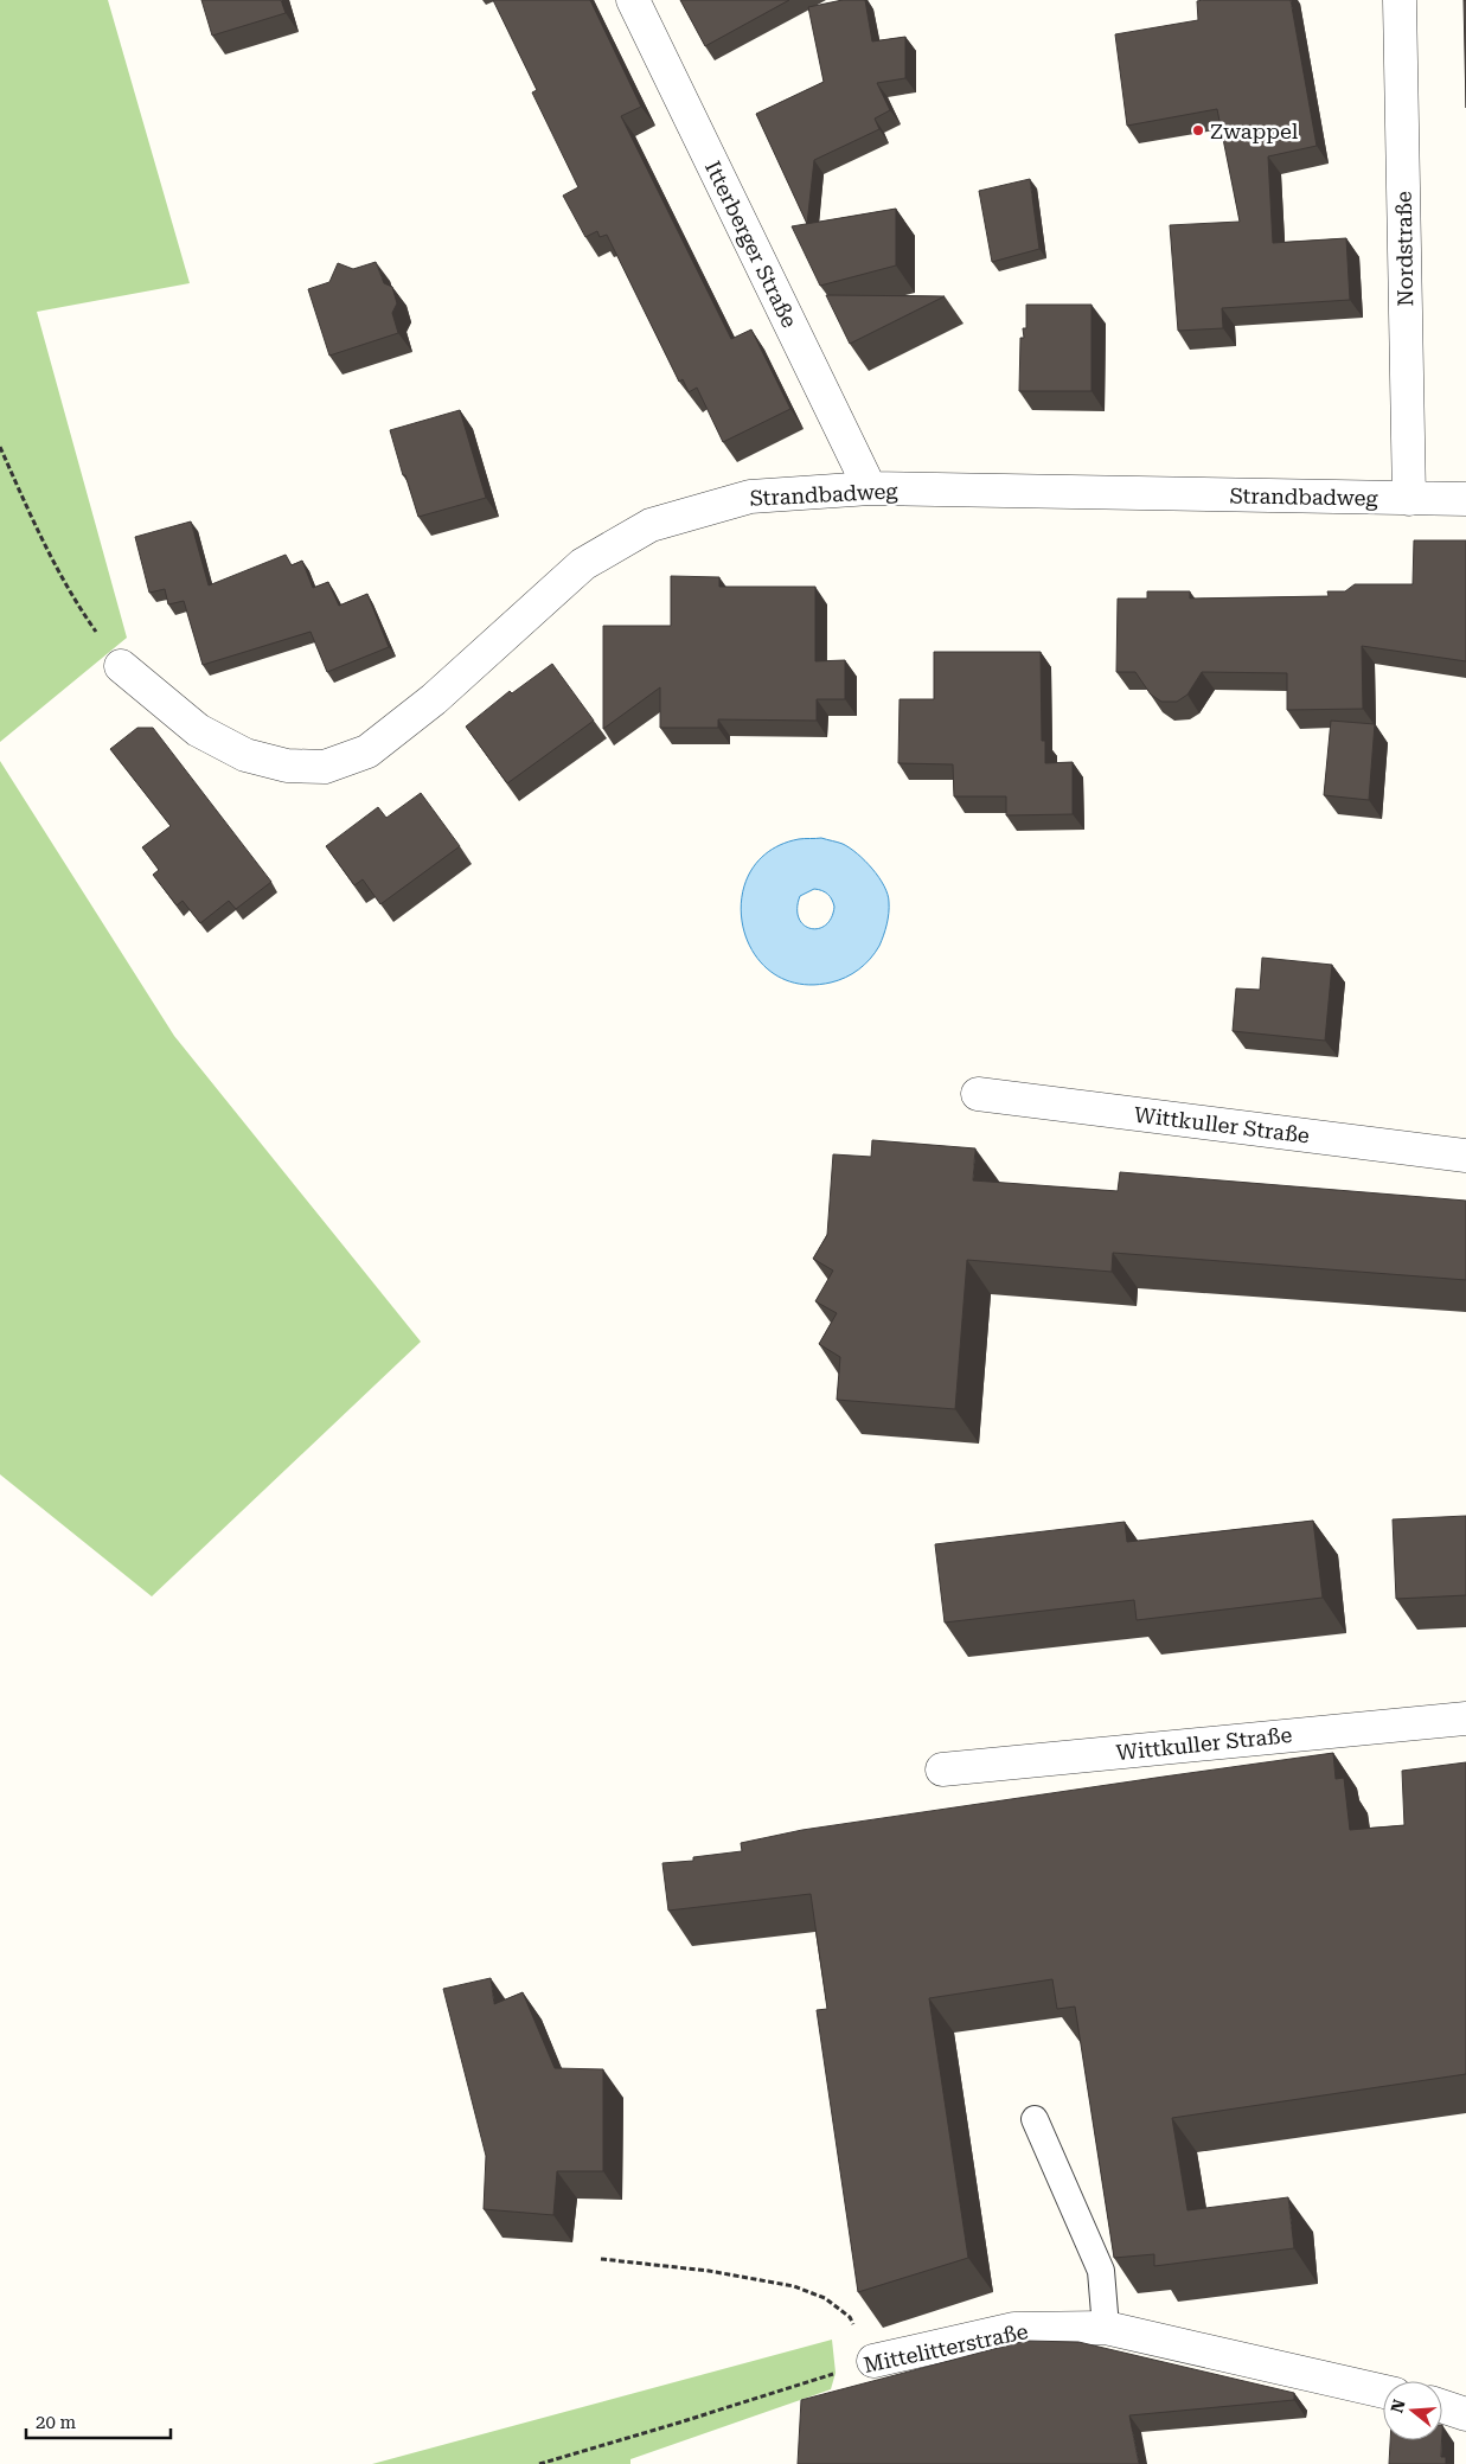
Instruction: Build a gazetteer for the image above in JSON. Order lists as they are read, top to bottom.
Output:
{
  "streets": {
    "street": [
      "Itterberger Straße",
      "Nordstraße",
      "Strandbadweg",
      "Wittkuller Straße",
      "Mittelitterstraße"
    ]
  },
  "crossings": [
    ["Itterberger Straße", "Strandbadweg"],
    ["Nordstraße", "Strandbadweg"]
  ],
  "places": ["Zwappel"],
  "scale_bar": "20 m",
  "north": "left"
}
